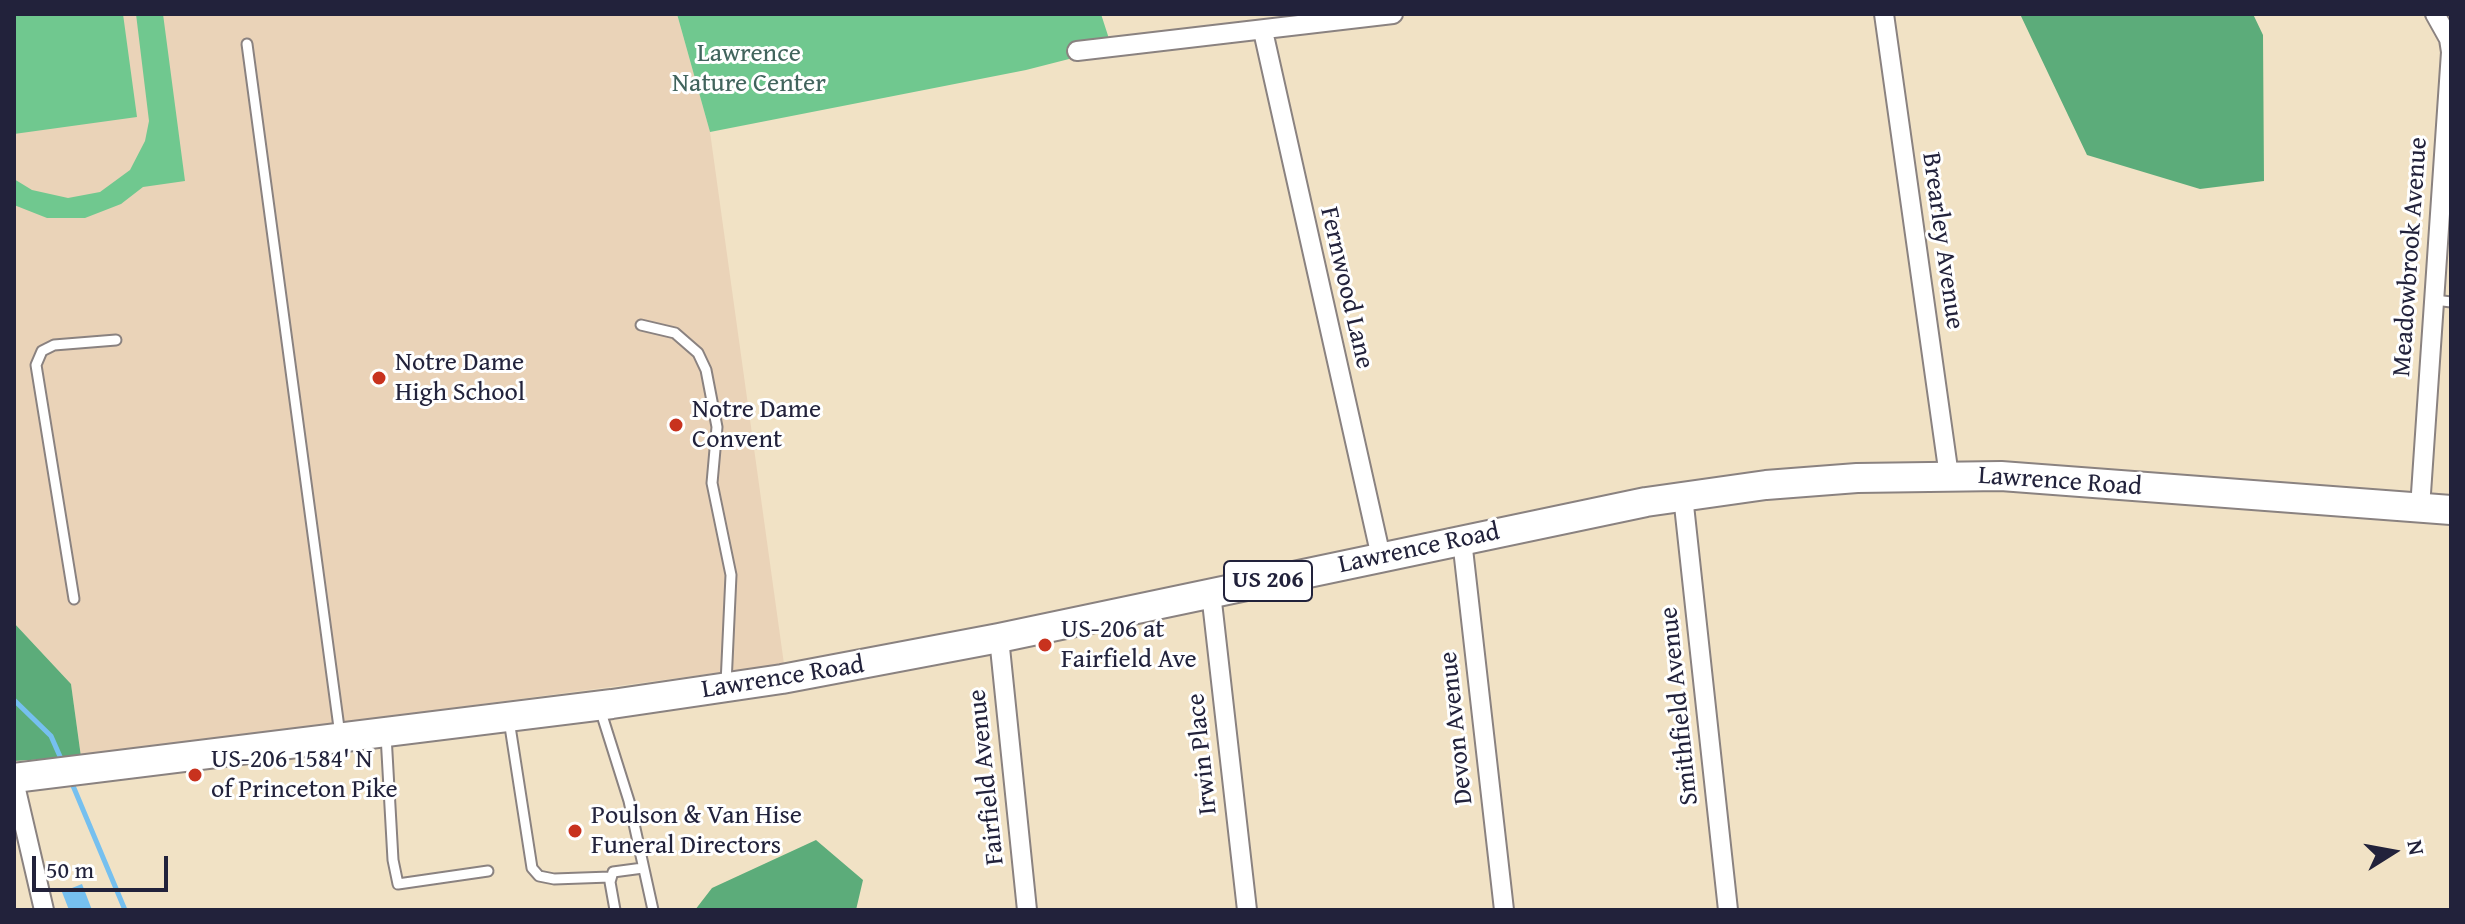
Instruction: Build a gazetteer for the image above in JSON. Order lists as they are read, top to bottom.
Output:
{
  "streets": {
    "main road": ["Lawrence Road", "US 206"],
    "street": [
      "Brearley Avenue",
      "Meadowbrook Avenue",
      "Fernwood Lane",
      "Smithfield Avenue",
      "Devon Avenue",
      "Irwin Place",
      "Fairfield Avenue"
    ]
  },
  "crossings": [
    ["Brearley Avenue", "Lawrence Road"],
    ["Meadowbrook Avenue", "Lawrence Road"],
    ["Fernwood Lane", "Lawrence Road"],
    ["Lawrence Road", "Smithfield Avenue"],
    ["Lawrence Road", "Devon Avenue"],
    ["Lawrence Road", "Irwin Place"],
    ["Lawrence Road", "Fairfield Avenue"]
  ],
  "parks": ["Lawrence Nature Center"],
  "places": [
    "Notre Dame High School",
    "Notre Dame Convent",
    "US-206 at Fairfield Ave",
    "US-206 1584' N of Princeton Pike",
    "Poulson & Van Hise Funeral Directors"
  ],
  "scale_bar": "50 m",
  "north": "right"
}
